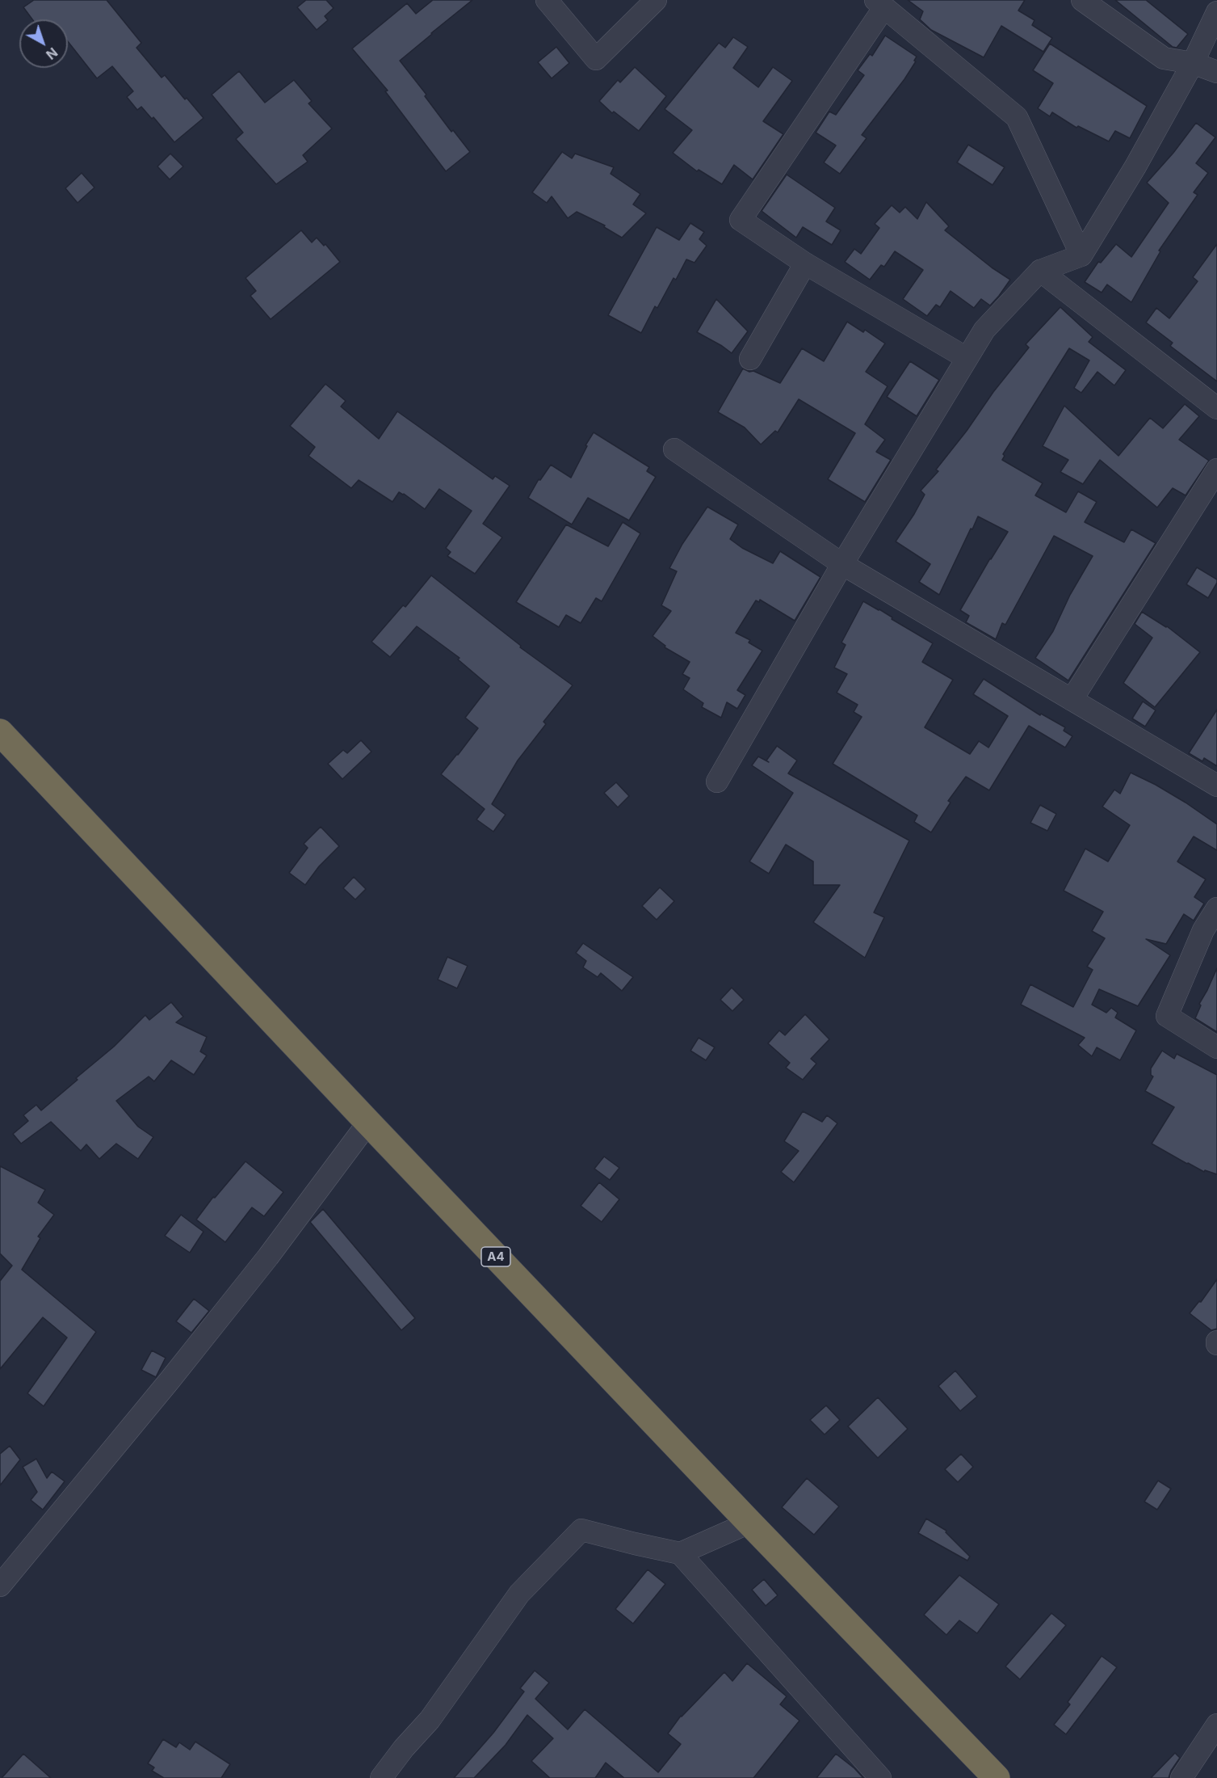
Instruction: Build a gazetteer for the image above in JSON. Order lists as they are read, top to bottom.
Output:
{
  "streets": {
    "highway": ["A4"]
  },
  "north": "bottom right"
}
